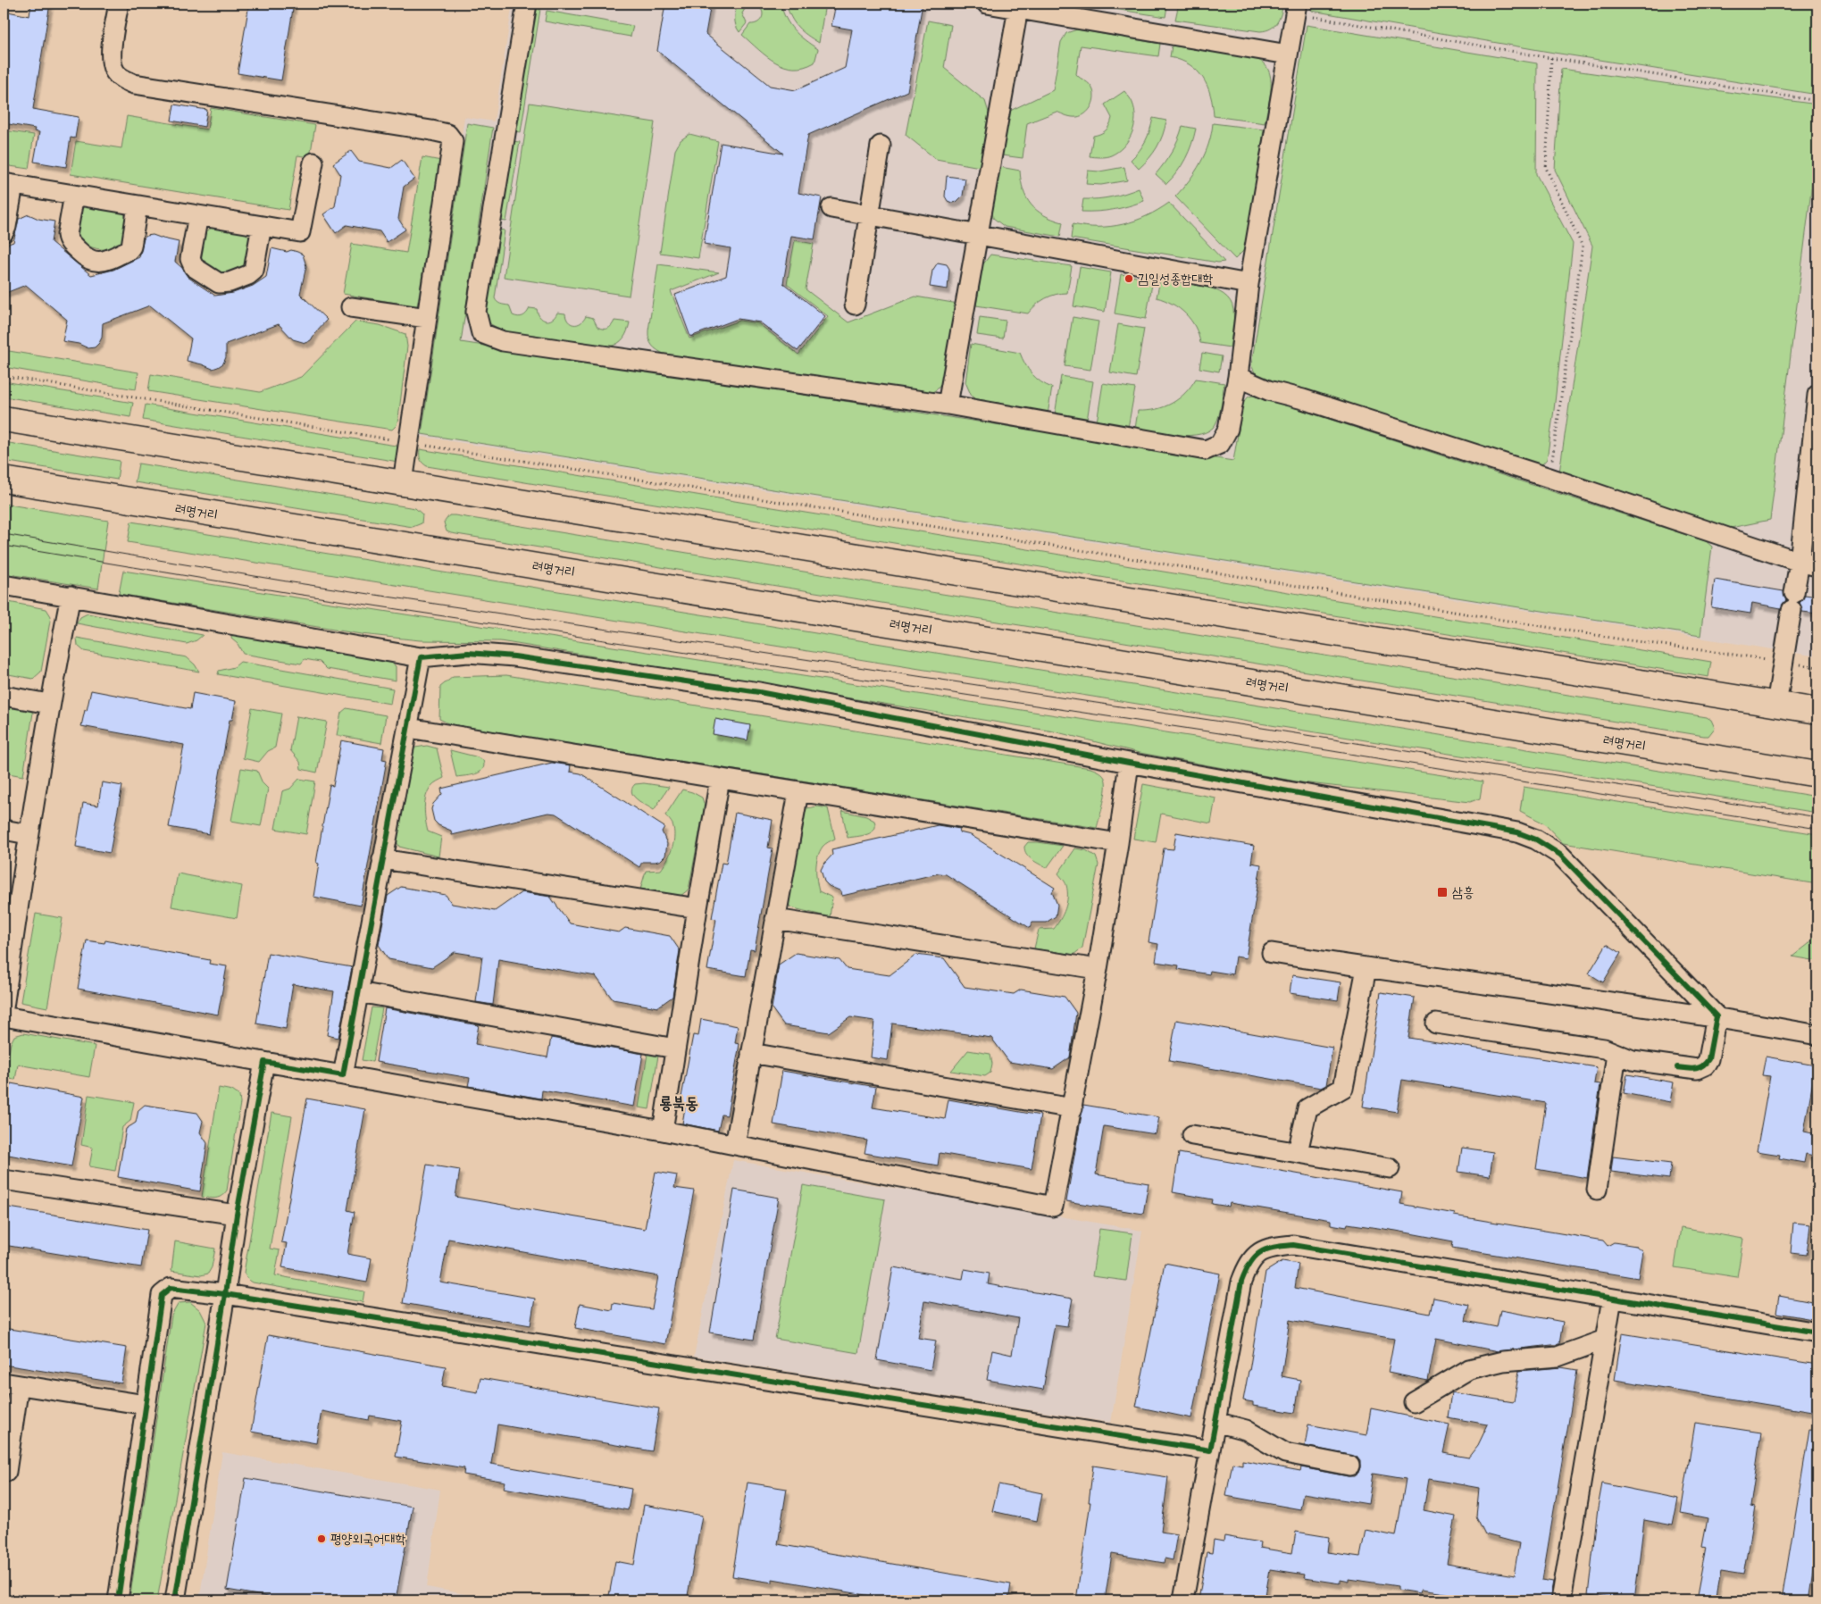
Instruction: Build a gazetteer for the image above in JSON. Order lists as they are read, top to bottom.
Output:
{
  "streets": {
    "highway": ["려명거리"]
  },
  "districts": ["룡북동"],
  "places": {
    "other": ["김일성종합대학", "평양외국어대학"],
    "transit": ["삼흥"]
  }
}
